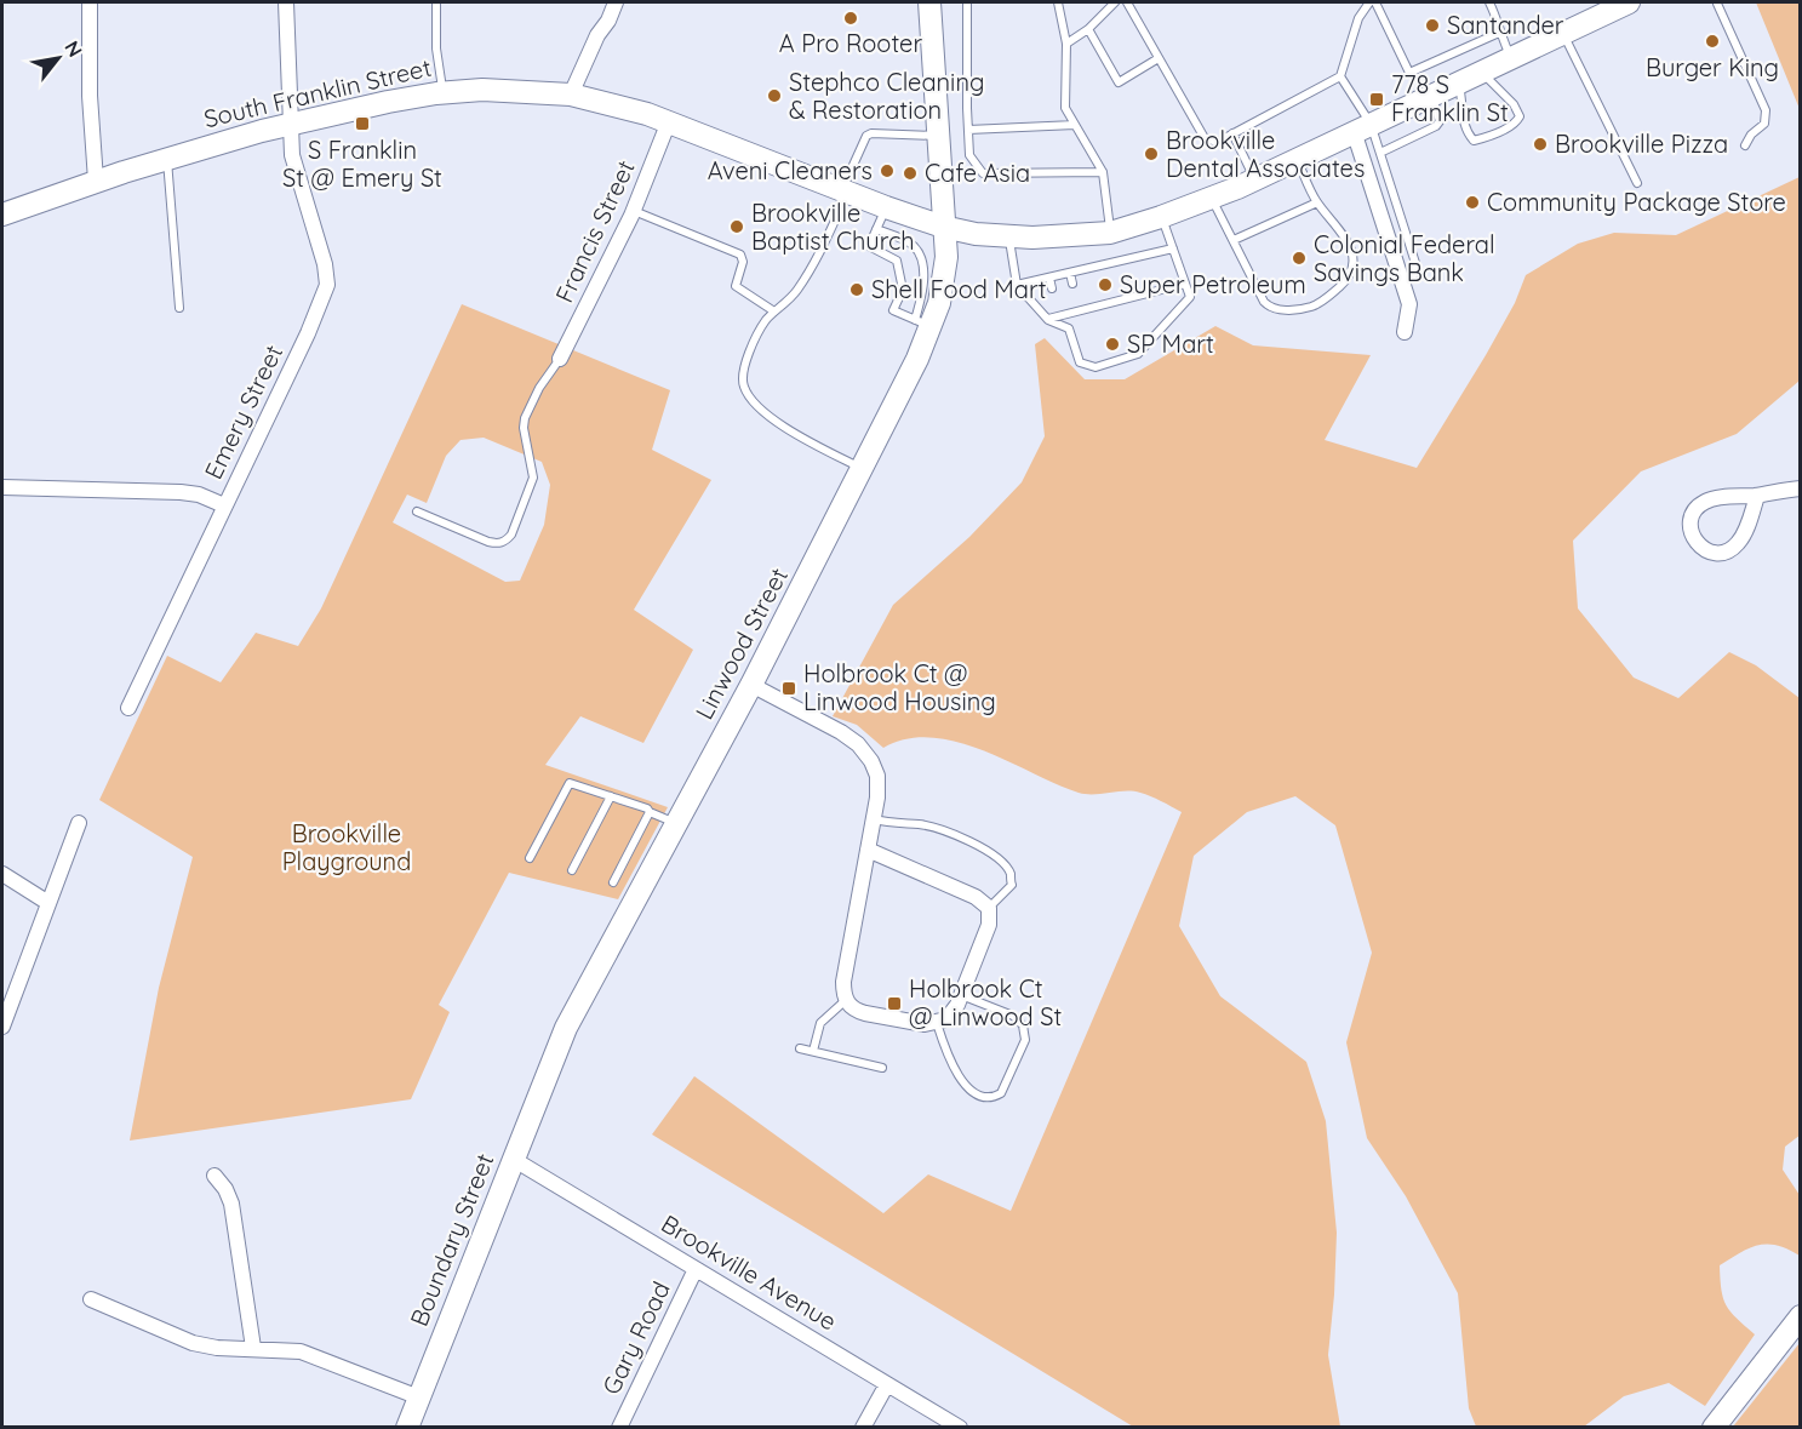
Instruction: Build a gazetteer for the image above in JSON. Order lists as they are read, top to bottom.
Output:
{
  "streets": {
    "main road": ["South Franklin Street", "Linwood Street", "Boundary Street"],
    "street": [
      "Francis Street",
      "Emery Street",
      "Brookville Avenue",
      "Gary Road"
    ]
  },
  "crossings": [
    ["South Franklin Street", "Francis Street"],
    ["South Franklin Street", "Emery Street"],
    ["South Franklin Street", "Linwood Street"],
    ["Linwood Street", "Boundary Street"],
    ["Boundary Street", "Brookville Avenue"],
    ["Brookville Avenue", "Gary Road"]
  ],
  "parks": ["Brookville Playground"],
  "places": {
    "other": [
      "A Pro Rooter",
      "Santander",
      "Burger King",
      "Stephco Cleaning & Restoration",
      "Brookville Pizza",
      "Brookville Dental Associates",
      "Aveni Cleaners",
      "Cafe Asia",
      "Community Package Store",
      "Brookville Baptist Church",
      "Colonial Federal Savings Bank",
      "Super Petroleum",
      "Shell Food Mart",
      "SP Mart"
    ],
    "transit": [
      "778 S Franklin St",
      "S Franklin St @ Emery St",
      "Holbrook Ct @ Linwood Housing",
      "Holbrook Ct @ Linwood St"
    ]
  },
  "north": "top right"
}
